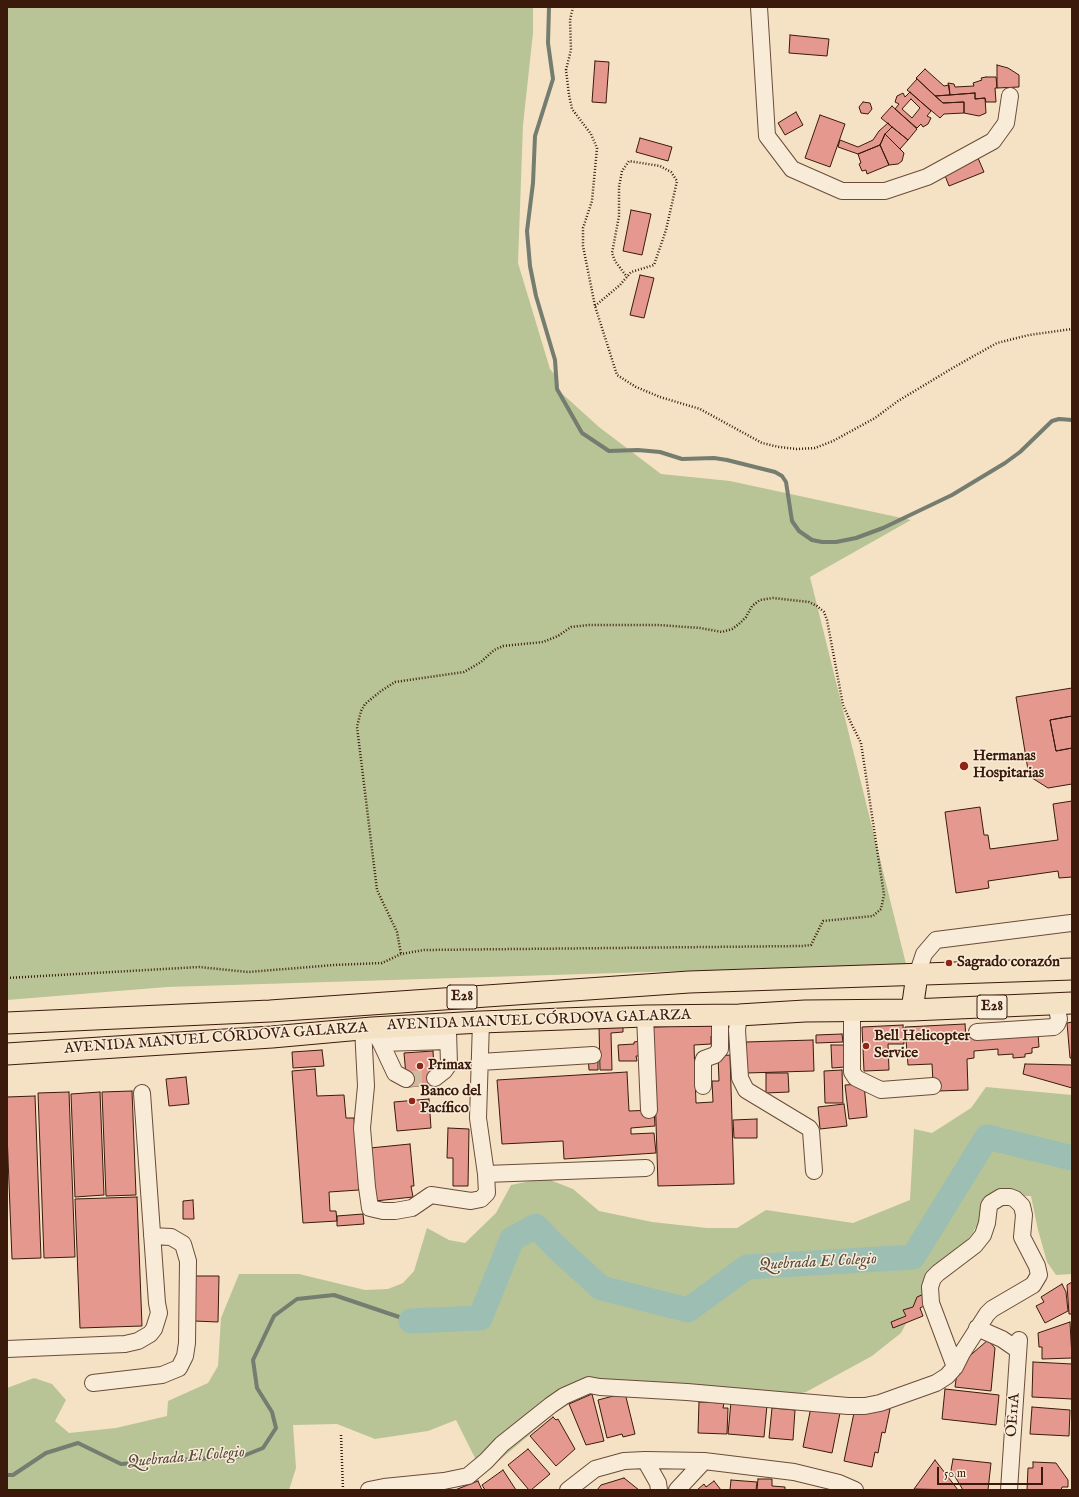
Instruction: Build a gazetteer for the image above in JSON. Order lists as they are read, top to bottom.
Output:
{
  "streets": {
    "main road": ["E28", "AVENIDA MANUEL CÓRDOVA GALARZA"],
    "street": ["OE11A"]
  },
  "water": ["Quebrada El Colegio"],
  "places": [
    "Hermanas Hospitarias",
    "Sagrado corazón",
    "Bell Helicopter Service",
    "Primax",
    "Banco del Pacífico"
  ],
  "scale_bar": "50 m"
}
